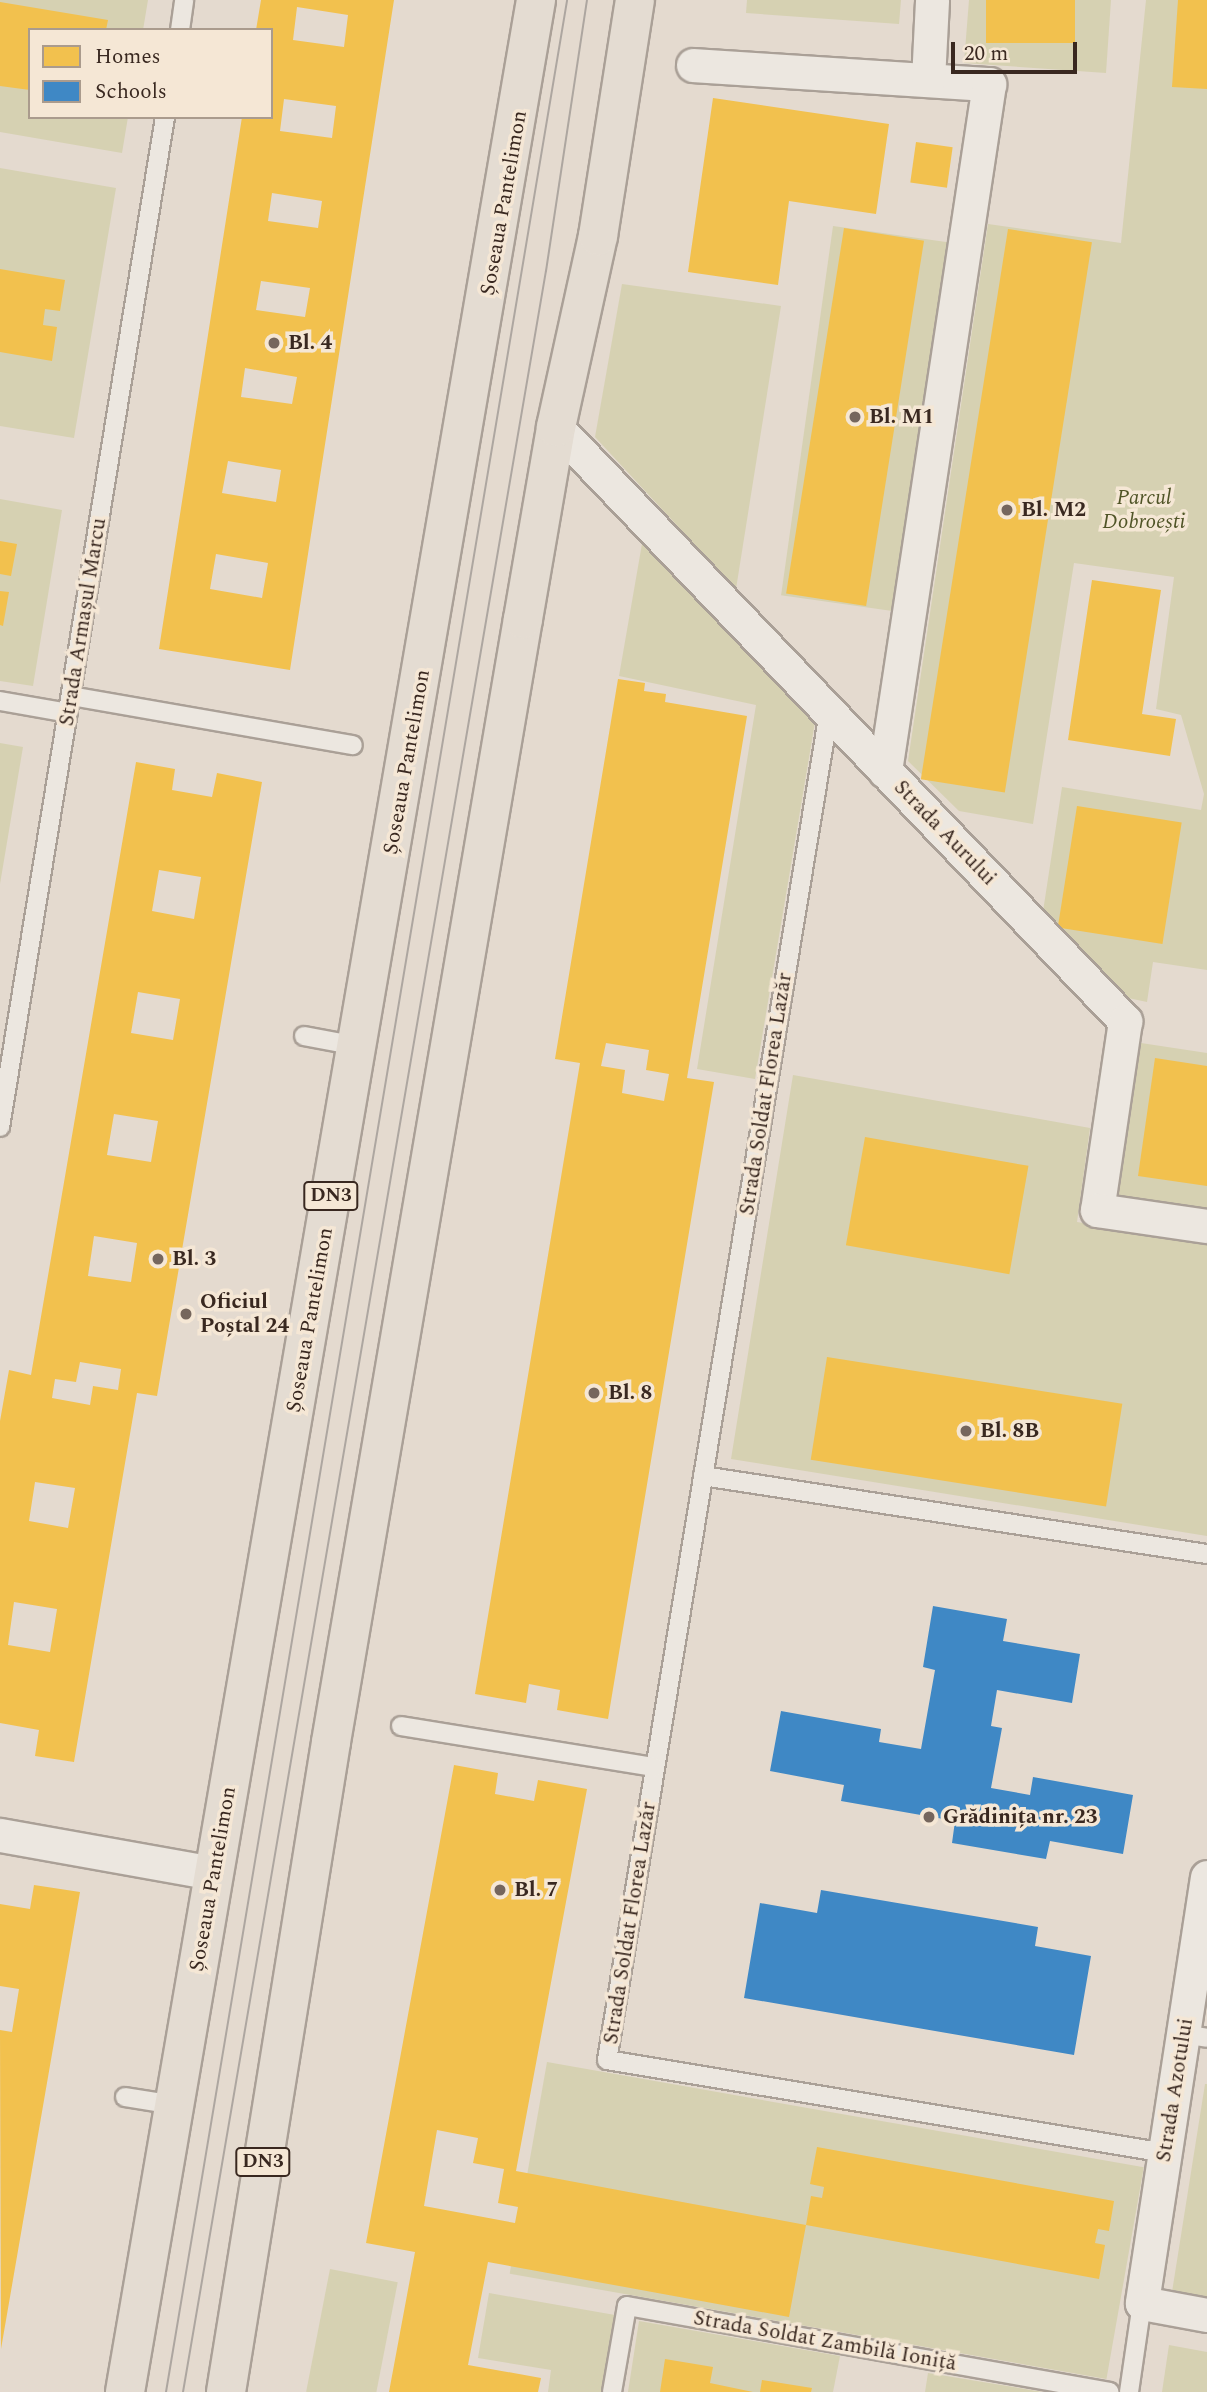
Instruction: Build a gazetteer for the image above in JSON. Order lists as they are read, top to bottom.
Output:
{
  "streets": {
    "main road": ["Șoseaua Pantelimon", "DN3"],
    "street": ["Strada Aurului", "Strada Azotului"],
    "lane": ["Strada Armașul Marcu", "Strada Soldat Florea Lazăr", "Strada Soldat Zambilă Ioniță"]
  },
  "crossings": [
    ["Strada Aurului", "Strada Soldat Florea Lazăr"],
    ["Strada Aurului", "DN3"],
    ["Strada Soldat Florea Lazăr", "Strada Azotului"]
  ],
  "parks": ["Parcul Dobroești"],
  "places": [
    "Bl. 4",
    "Bl. M1",
    "Bl. M2",
    "Bl. 3",
    "Oficiul Poștal 24",
    "Bl. 8",
    "Bl. 8B",
    "Grădinița nr. 23",
    "Bl. 7"
  ],
  "legend": ["Homes", "Schools"],
  "scale_bar": "20 m"
}
